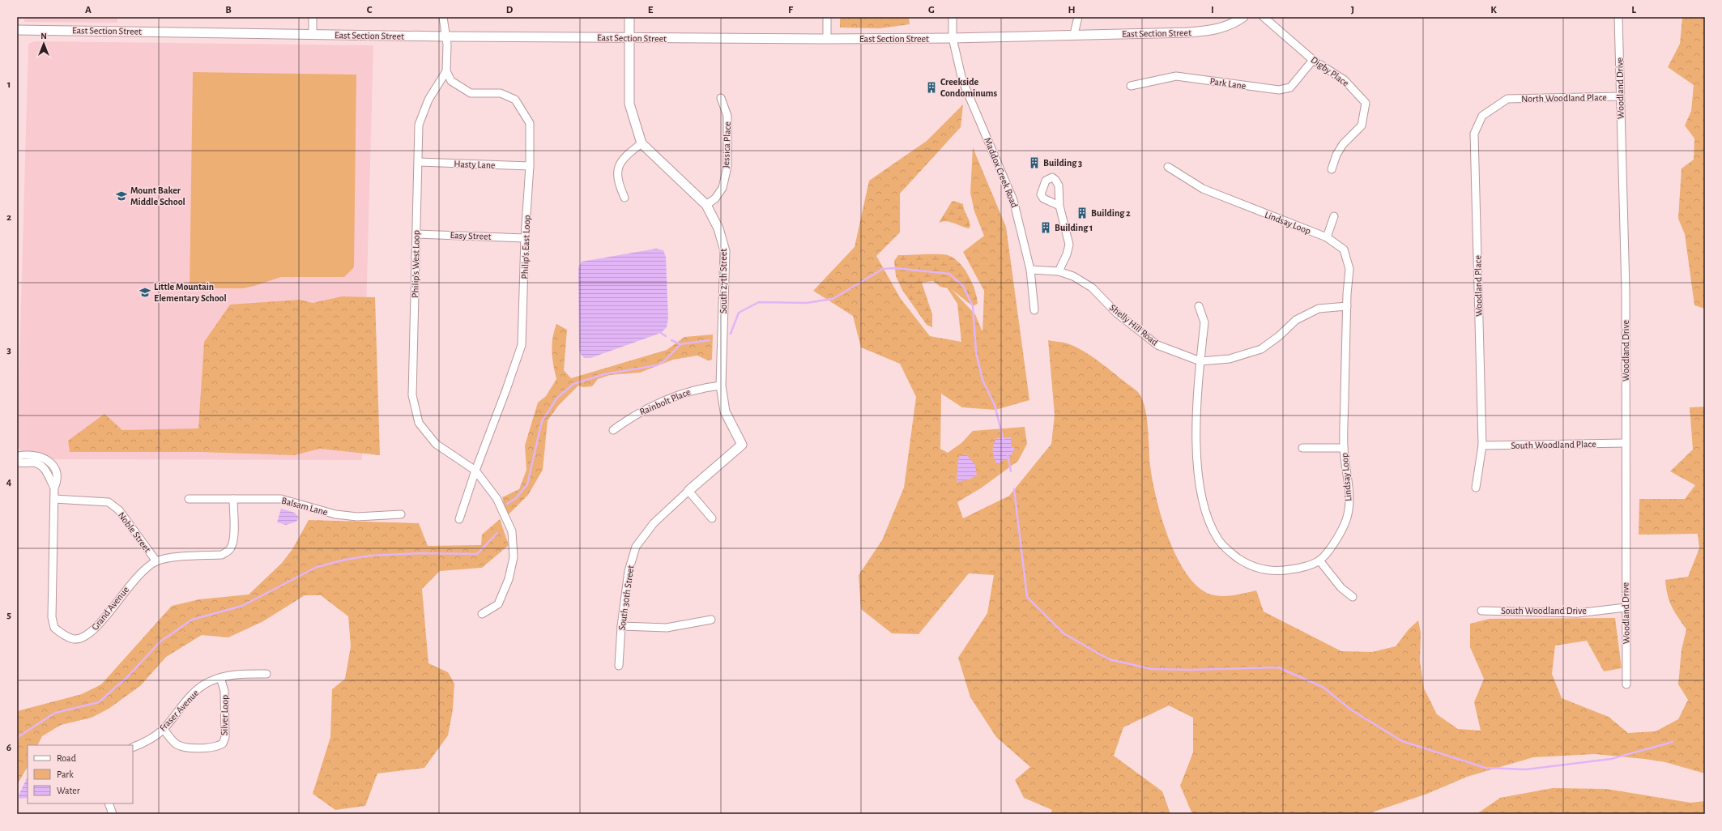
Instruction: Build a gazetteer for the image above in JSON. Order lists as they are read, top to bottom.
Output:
{
  "streets": {
    "street": [
      "East Section Street",
      "Digby Place",
      "Park Lane",
      "Woodland Drive",
      "North Woodland Place",
      "Jessica Place",
      "Hasty Lane",
      "Maddox Creek Road",
      "Lindsay Loop",
      "Easy Street",
      "Philip's East Loop",
      "Philip's West Loop",
      "South 27th Street",
      "Woodland Place",
      "Shelly Hill Road",
      "Rainbolt Place",
      "South Woodland Place",
      "Balsam Lane",
      "Noble Street",
      "South 30th Street",
      "Grand Avenue",
      "South Woodland Drive",
      "Fraser Avenue",
      "Silver Loop"
    ]
  },
  "crossings": [
    ["East Section Street", "Maddox Creek Road"],
    ["East Section Street", "South 27th Street"],
    ["Digby Place", "Park Lane"],
    ["Woodland Drive", "North Woodland Place"],
    ["Woodland Drive", "South Woodland Place"],
    ["Woodland Drive", "South Woodland Drive"],
    ["North Woodland Place", "Woodland Place"],
    ["Jessica Place", "South 27th Street"],
    ["Hasty Lane", "Philip's East Loop"],
    ["Hasty Lane", "Philip's West Loop"],
    ["Maddox Creek Road", "Shelly Hill Road"],
    ["Lindsay Loop", "Shelly Hill Road"],
    ["Easy Street", "Philip's East Loop"],
    ["Easy Street", "Philip's West Loop"],
    ["Philip's East Loop", "Philip's West Loop"],
    ["South 27th Street", "Rainbolt Place"],
    ["South 27th Street", "South 30th Street"],
    ["Woodland Place", "South Woodland Place"],
    ["Balsam Lane", "Grand Avenue"],
    ["Noble Street", "Grand Avenue"],
    ["Fraser Avenue", "Silver Loop"]
  ],
  "places": {
    "building": [
      "Creekside Condominums",
      "Building 3",
      "Building 2",
      "Building 1"
    ],
    "school or university": ["Mount Baker Middle School", "Little Mountain Elementary School"]
  },
  "legend": ["Road", "Park", "Water"],
  "north": "top",
  "grid": {
    "columns": [
      "A",
      "B",
      "C",
      "D",
      "E",
      "F",
      "G",
      "H",
      "I",
      "J",
      "K",
      "L"
    ],
    "rows": [
      "1",
      "2",
      "3",
      "4",
      "5",
      "6"
    ]
  }
}
